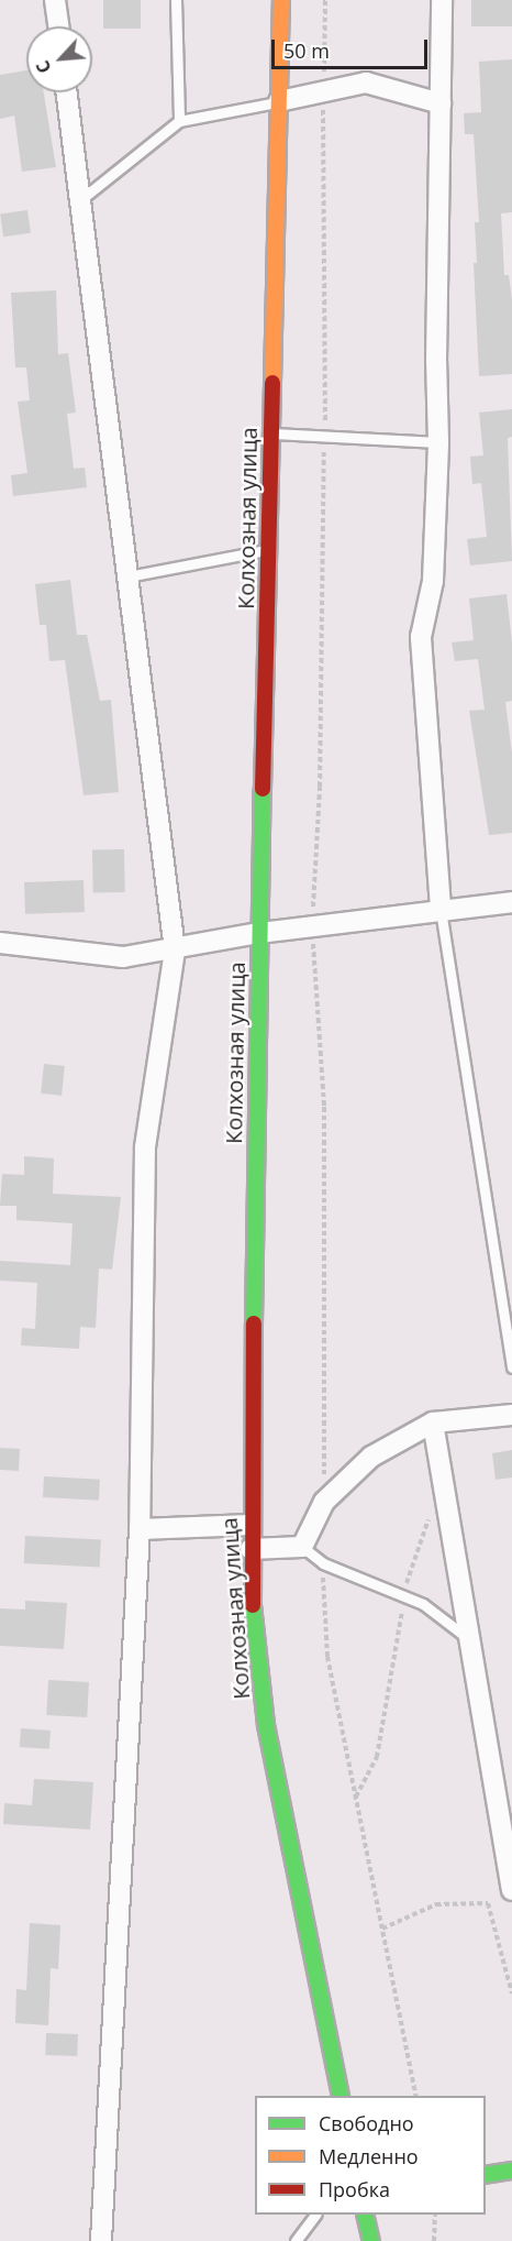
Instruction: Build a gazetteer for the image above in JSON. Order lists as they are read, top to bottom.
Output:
{
  "streets": {
    "main road": ["Колхозная улица"]
  },
  "legend": ["Свободно", "Медленно", "Пробка"],
  "scale_bar": "50 m",
  "north": "bottom left"
}
